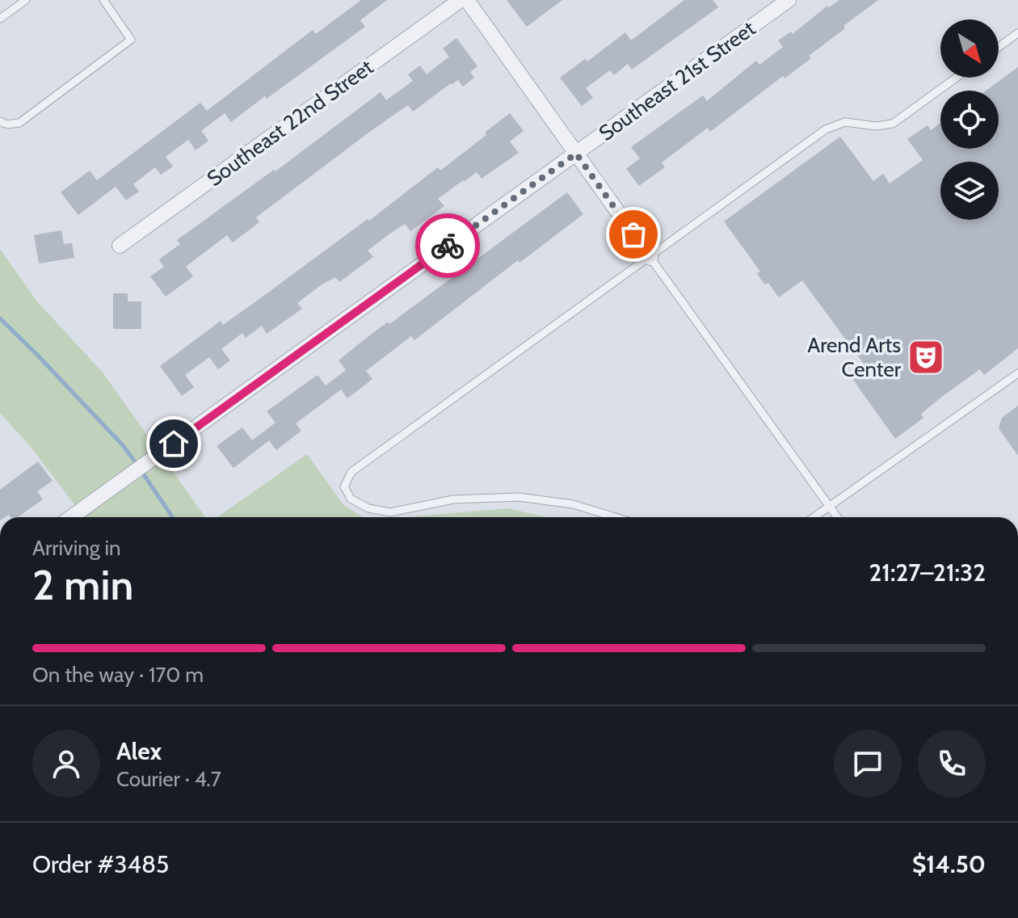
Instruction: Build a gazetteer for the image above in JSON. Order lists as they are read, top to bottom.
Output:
{
  "streets": {
    "street": ["Southeast 21st Street", "Southeast 22nd Street"]
  },
  "places": {
    "theatre": ["Arend Arts Center"]
  },
  "north": "bottom right",
  "page": {
    "heading": ["2 min", "Arriving in", "21:27–21:32"],
    "panel": [
      "Alex",
      "Courier · 4.7",
      "Order #3485",
      "$14.50"
    ],
    "bar": "On the way · 170 m"
  }
}
